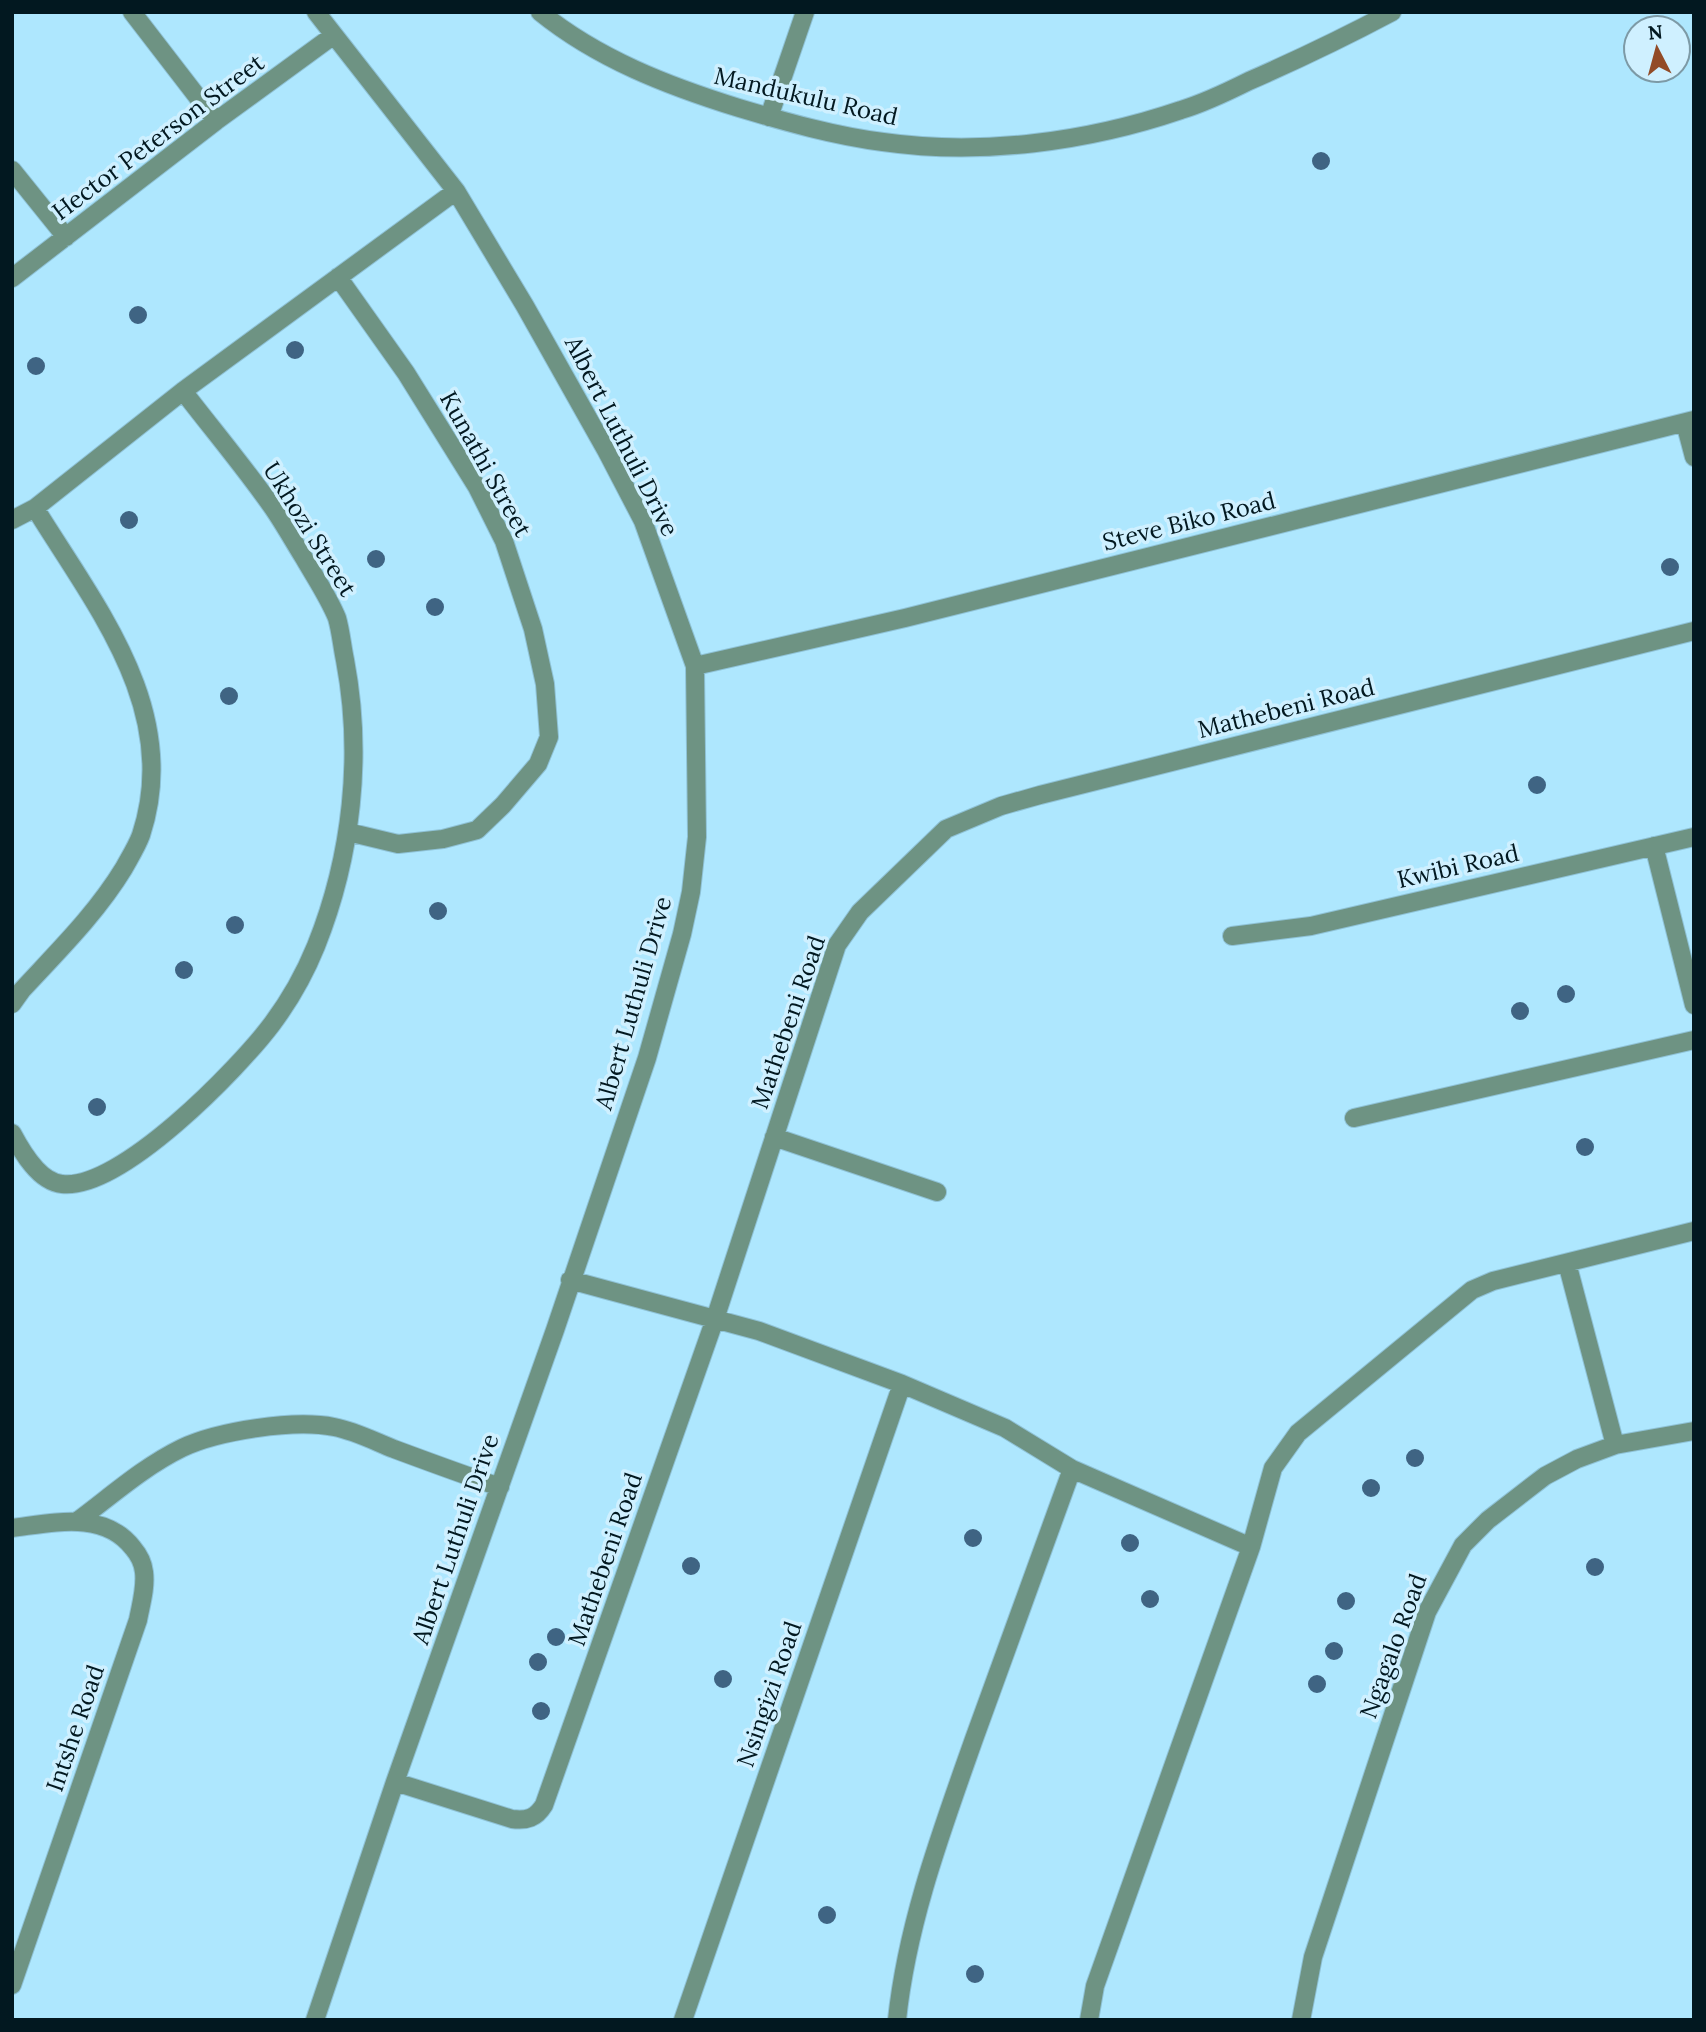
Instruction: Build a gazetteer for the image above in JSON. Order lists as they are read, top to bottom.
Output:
{
  "streets": {
    "street": [
      "Mandukulu Road",
      "Hector Peterson Street",
      "Albert Luthuli Drive",
      "Kunathi Street",
      "Steve Biko Road",
      "Ukhozi Street",
      "Mathebeni Road",
      "Kwibi Road",
      "Ngagalo Road",
      "Nsingizi Road",
      "Intshe Road"
    ]
  },
  "crossings": [
    ["Hector Peterson Street", "Albert Luthuli Drive"],
    ["Albert Luthuli Drive", "Steve Biko Road"],
    ["Albert Luthuli Drive", "Mathebeni Road"],
    ["Kunathi Street", "Ukhozi Street"]
  ],
  "north": "top"
}
